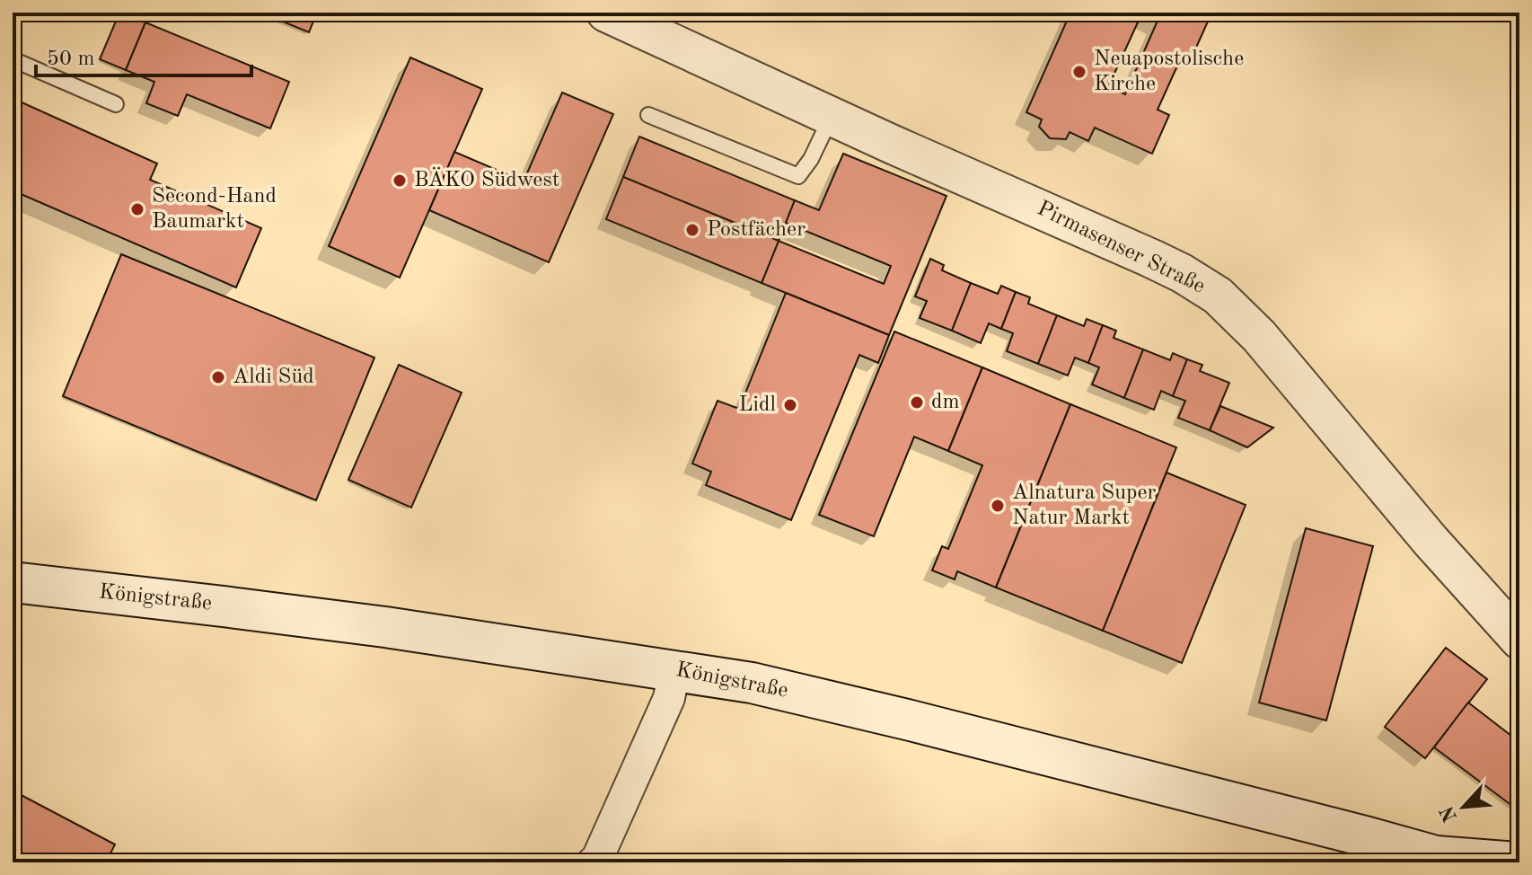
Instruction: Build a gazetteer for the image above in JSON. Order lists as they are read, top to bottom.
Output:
{
  "streets": {
    "main road": ["Königstraße"],
    "street": ["Pirmasenser Straße"]
  },
  "places": [
    "Neuapostolische Kirche",
    "BÄKO Südwest",
    "Second-Hand Baumarkt",
    "Postfächer",
    "Aldi Süd",
    "dm",
    "Lidl",
    "Alnatura Super Natur Markt"
  ],
  "scale_bar": "50 m",
  "north": "bottom left"
}
